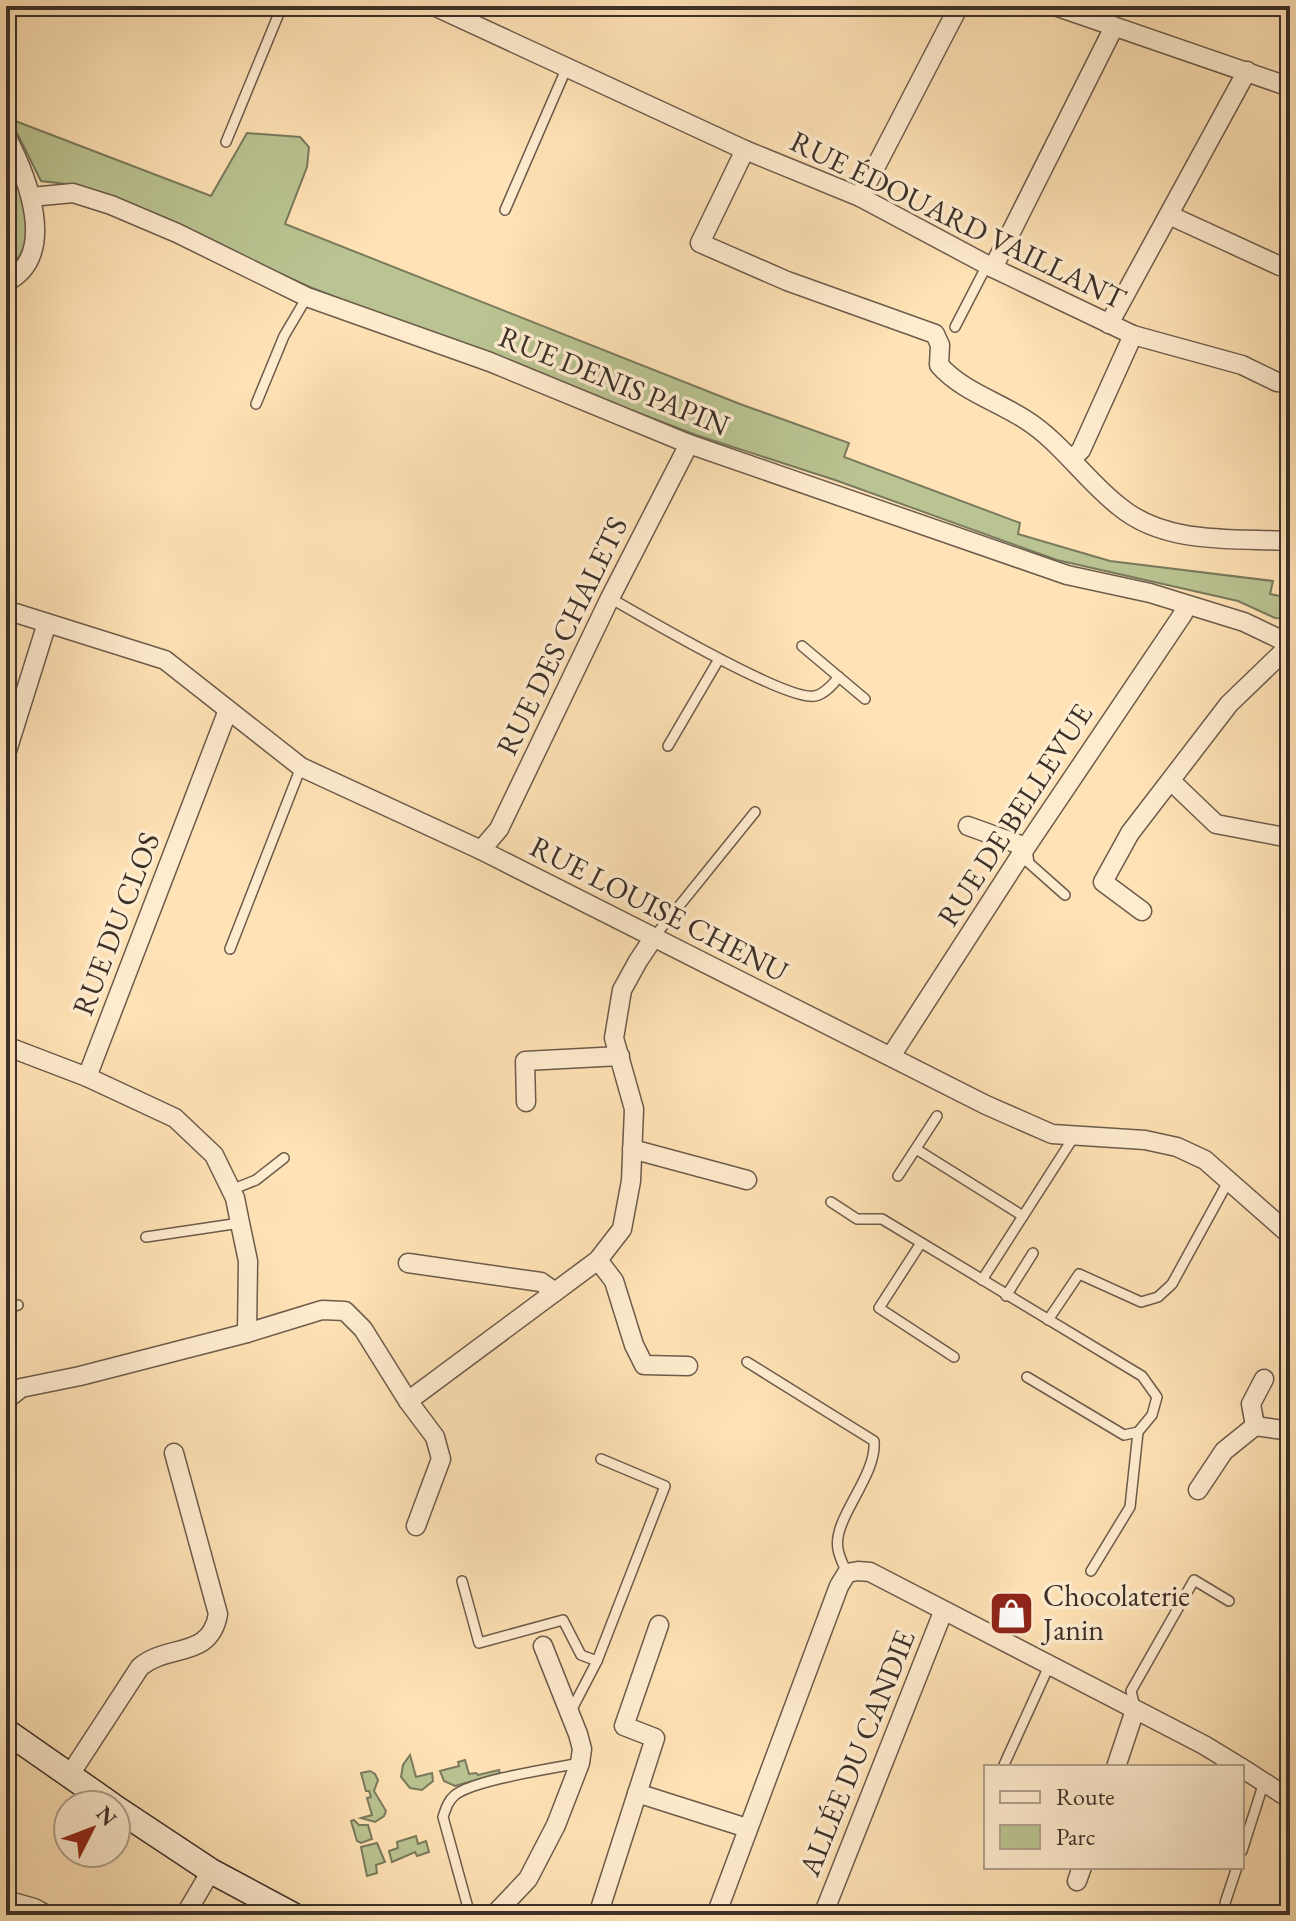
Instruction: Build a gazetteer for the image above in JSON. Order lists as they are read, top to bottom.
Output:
{
  "streets": {
    "street": [
      "RUE ÉDOUARD VAILLANT",
      "RUE DENIS PAPIN",
      "RUE DES CHALETS",
      "RUE DE BELLEVUE",
      "RUE LOUISE CHENU",
      "RUE DU CLOS",
      "ALLÉE DU CANDIE"
    ]
  },
  "crossings": [
    ["RUE DENIS PAPIN", "RUE DES CHALETS"],
    ["RUE DENIS PAPIN", "RUE DE BELLEVUE"],
    ["RUE DES CHALETS", "RUE LOUISE CHENU"],
    ["RUE DE BELLEVUE", "RUE LOUISE CHENU"],
    ["RUE LOUISE CHENU", "RUE DU CLOS"]
  ],
  "places": {
    "shop": ["Chocolaterie Janin"]
  },
  "legend": ["Route", "Parc"],
  "north": "top right"
}
